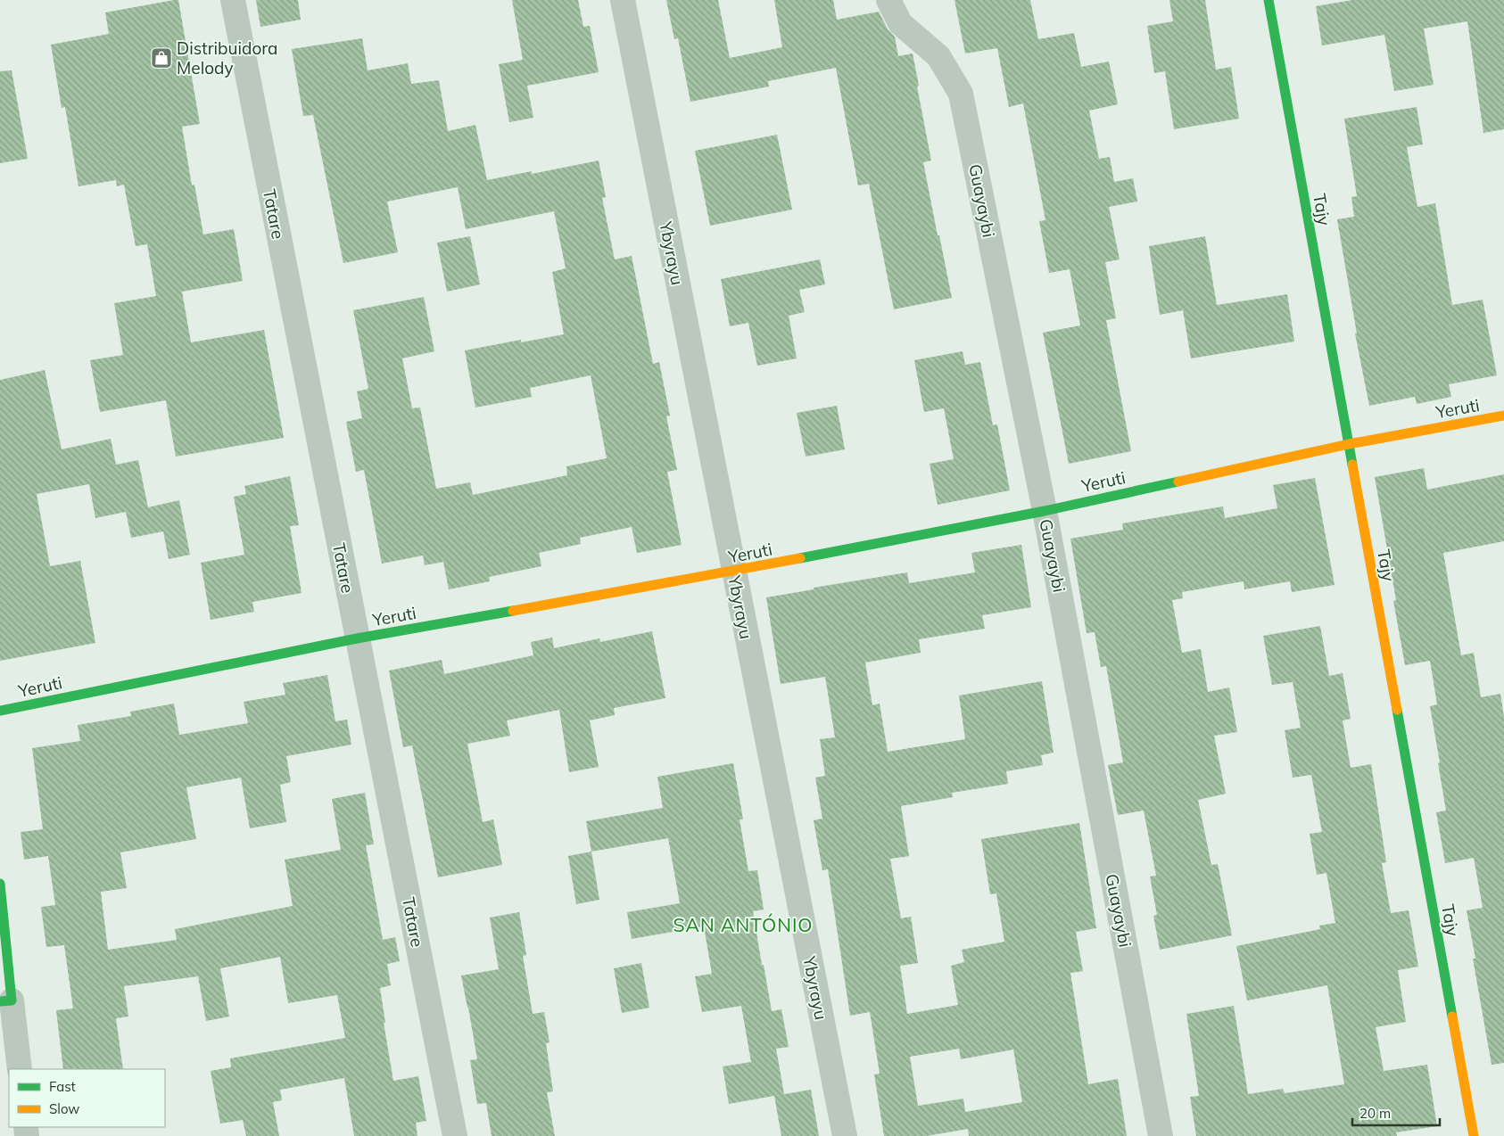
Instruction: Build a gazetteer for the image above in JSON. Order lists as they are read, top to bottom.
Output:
{
  "streets": {
    "street": [
      "Guayaybi",
      "Tajy",
      "Tatare",
      "Ybyrayu",
      "Yeruti"
    ]
  },
  "crossings": [
    ["Guayaybi", "Yeruti"],
    ["Tajy", "Yeruti"],
    ["Tatare", "Yeruti"],
    ["Ybyrayu", "Yeruti"]
  ],
  "districts": ["SAN ANTÓNIO"],
  "places": {
    "shop": ["Distribuidora Melody"]
  },
  "legend": ["Fast", "Slow"],
  "scale_bar": "20 m"
}
